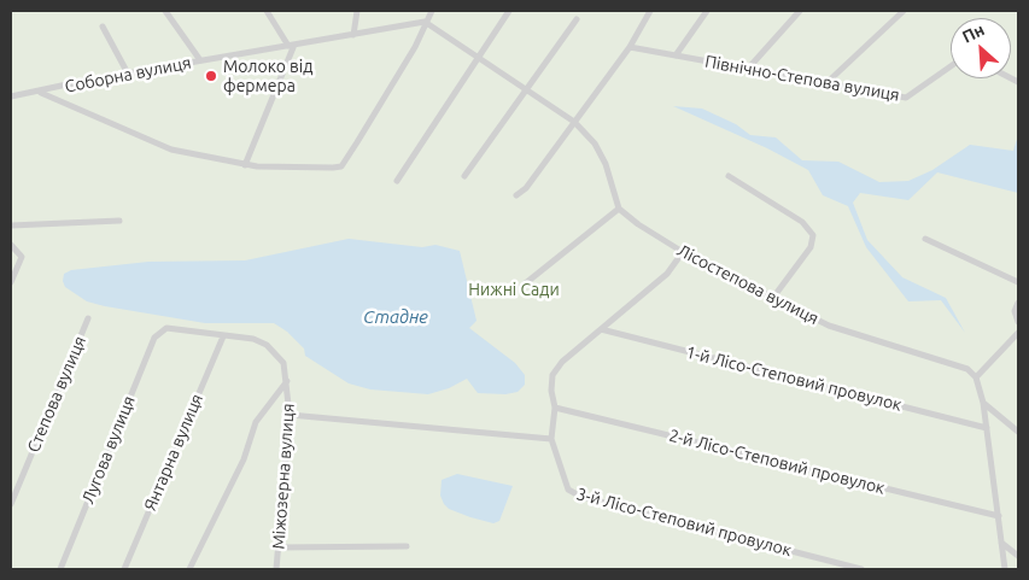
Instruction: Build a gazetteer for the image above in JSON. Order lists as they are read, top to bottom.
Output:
{
  "streets": {
    "street": [
      "Соборна вулиця",
      "Північно-Степова вулиця",
      "Лісостепова вулиця",
      "1-й Лісо-Степовий провулок",
      "Степова вулиця",
      "Лугова вулиця",
      "Янтарна вулиця",
      "2-й Лісо-Степовий провулок",
      "Міжозерна вулиця",
      "3-й Лісо-Степовий провулок"
    ]
  },
  "crossings": [
    ["Лугова вулиця", "Янтарна вулиця"],
    ["Лугова вулиця", "Міжозерна вулиця"],
    ["Янтарна вулиця", "Міжозерна вулиця"]
  ],
  "water": ["Стадне"],
  "parks": ["Нижні Сади"],
  "places": ["Молоко від фермера"],
  "north": "top left"
}
